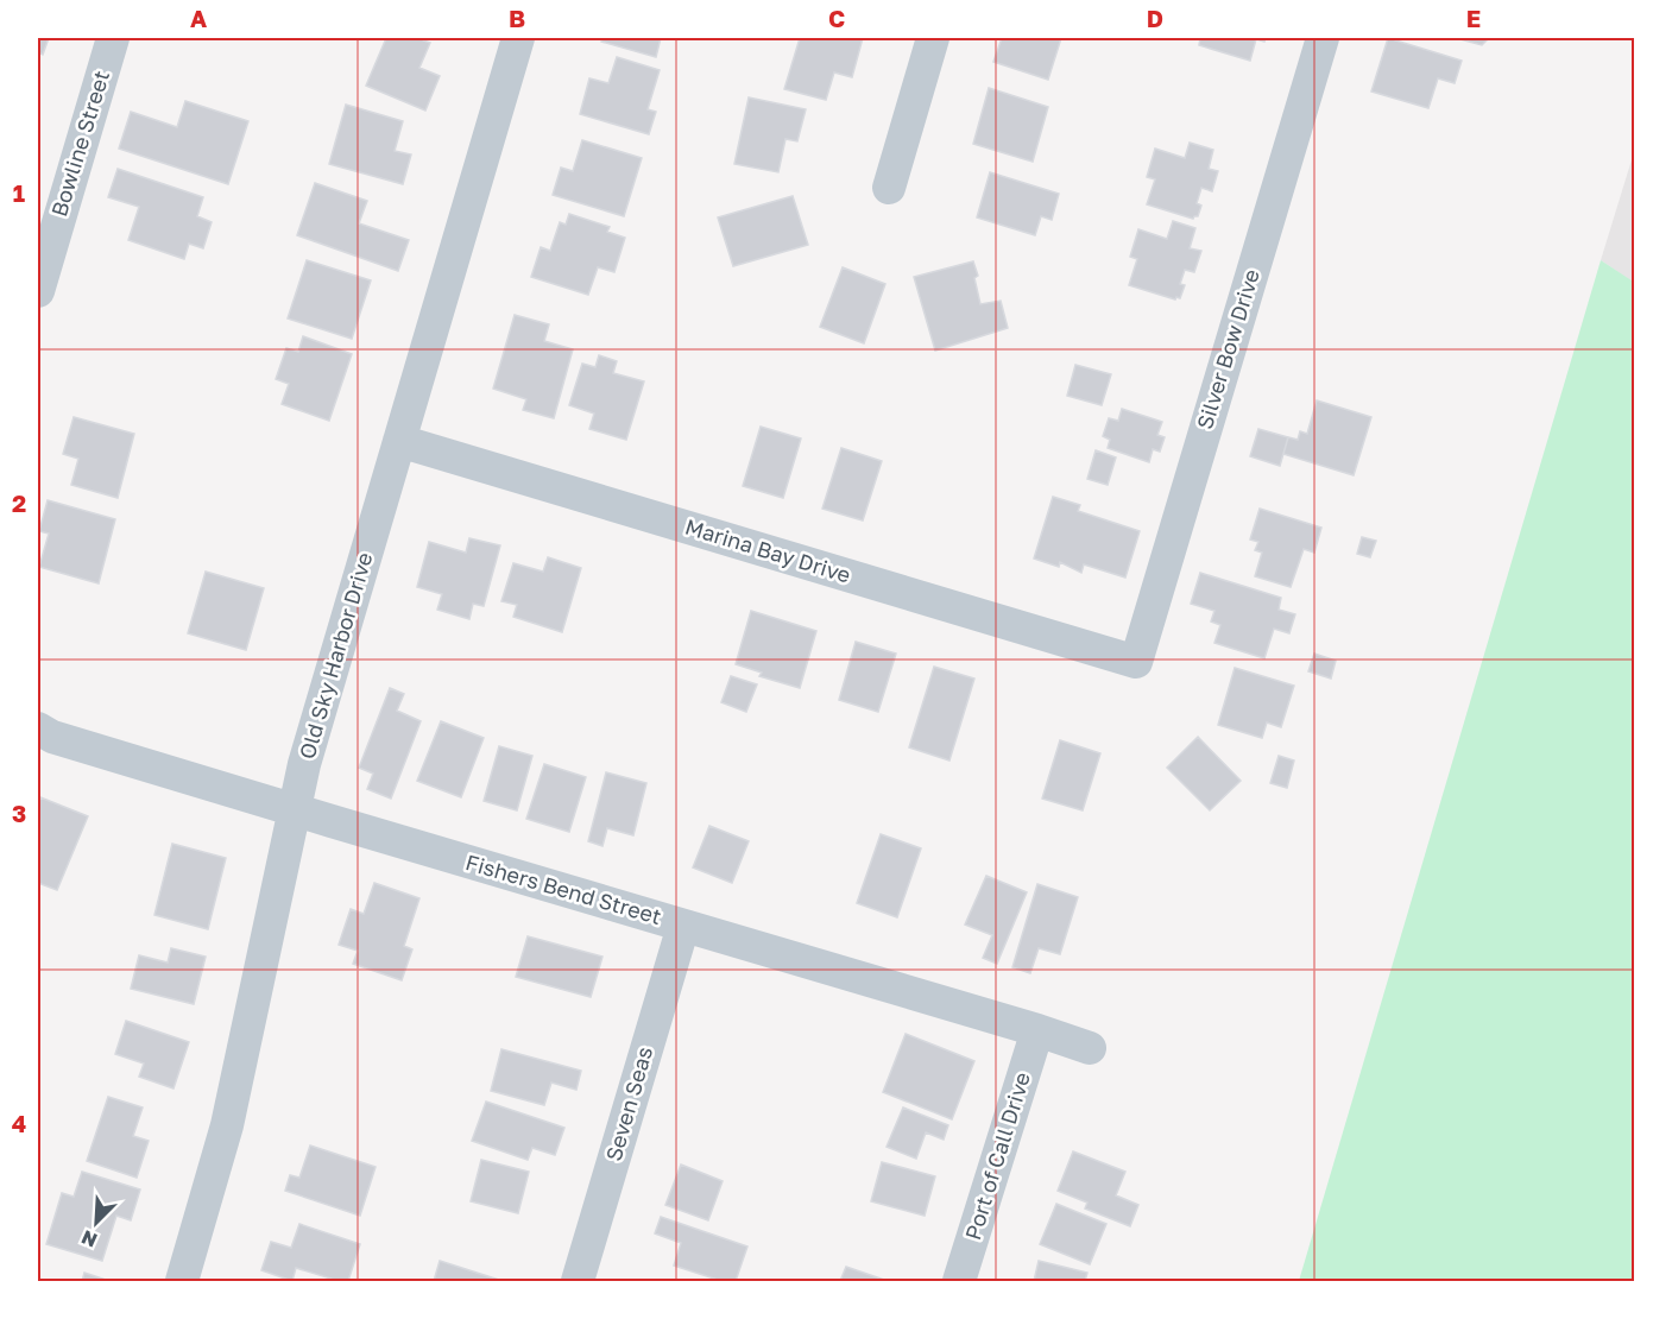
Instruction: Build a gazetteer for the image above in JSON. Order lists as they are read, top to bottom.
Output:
{
  "streets": {
    "street": [
      "Bowline Street",
      "Silver Bow Drive",
      "Marina Bay Drive",
      "Old Sky Harbor Drive",
      "Fishers Bend Street",
      "Seven Seas",
      "Port of Call Drive"
    ]
  },
  "crossings": [
    ["Silver Bow Drive", "Marina Bay Drive"],
    ["Marina Bay Drive", "Old Sky Harbor Drive"],
    ["Old Sky Harbor Drive", "Fishers Bend Street"],
    ["Fishers Bend Street", "Seven Seas"],
    ["Fishers Bend Street", "Port of Call Drive"]
  ],
  "north": "bottom left",
  "grid": {
    "columns": [
      "A",
      "B",
      "C",
      "D",
      "E"
    ],
    "rows": [
      "1",
      "2",
      "3",
      "4"
    ]
  }
}
